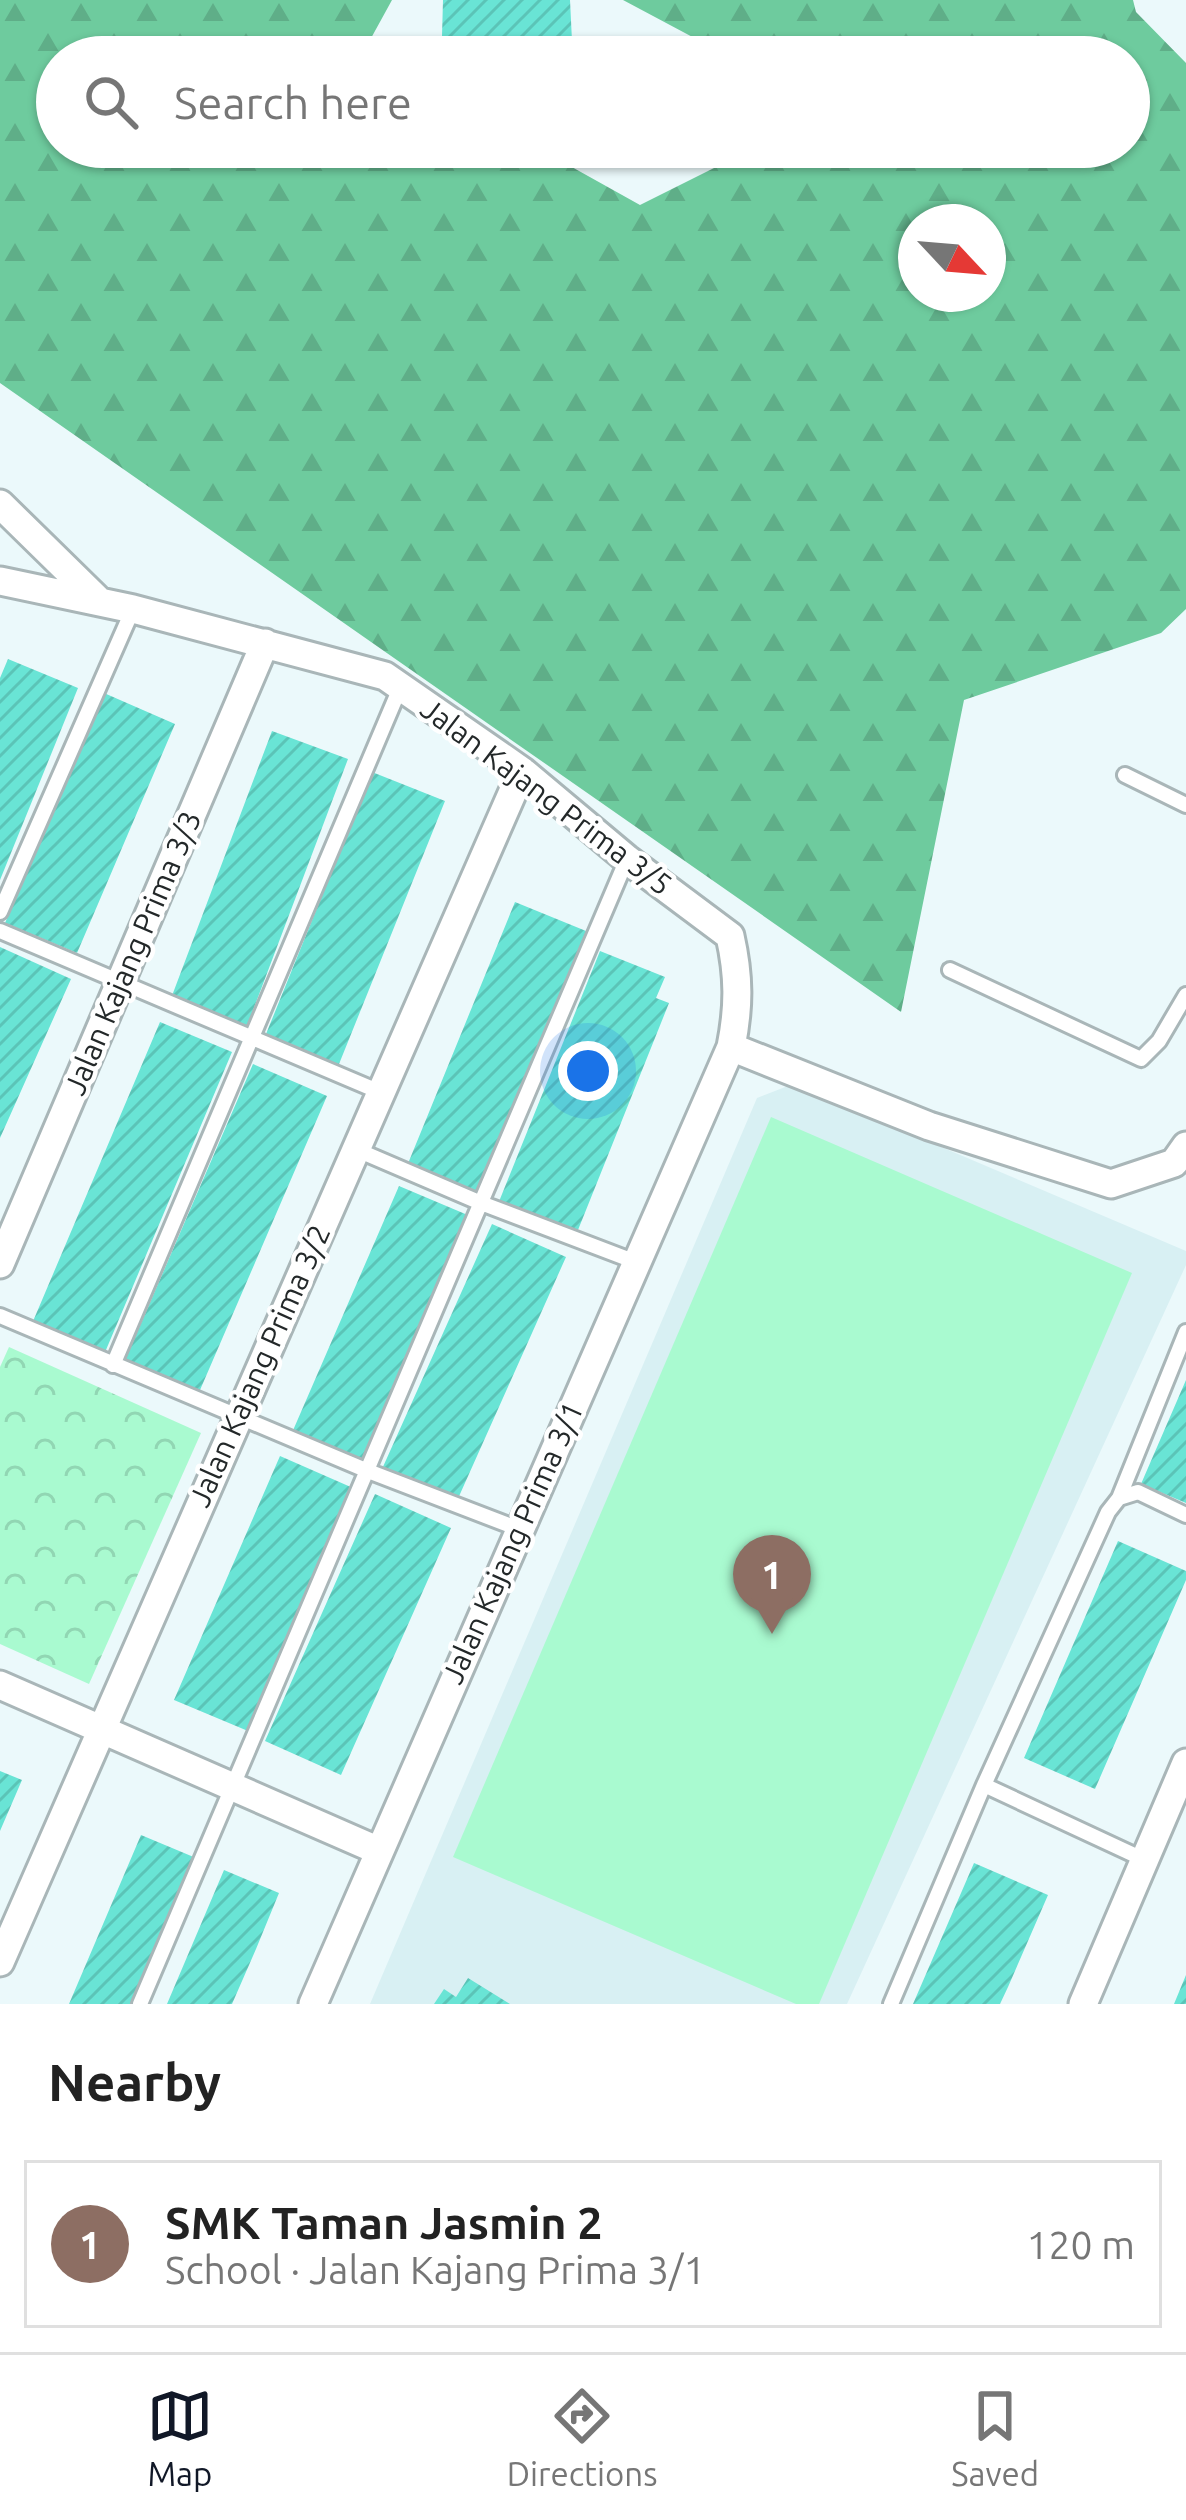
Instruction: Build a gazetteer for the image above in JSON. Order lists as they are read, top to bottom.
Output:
{
  "streets": {
    "street": [
      "Jalan Kajang Prima 3/5",
      "Jalan Kajang Prima 3/3",
      "Jalan Kajang Prima 3/2",
      "Jalan Kajang Prima 3/1"
    ]
  },
  "crossings": [
    ["Jalan Kajang Prima 3/5", "Jalan Kajang Prima 3/3"],
    ["Jalan Kajang Prima 3/5", "Jalan Kajang Prima 3/2"],
    ["Jalan Kajang Prima 3/5", "Jalan Kajang Prima 3/1"]
  ],
  "north": "bottom right",
  "page": {
    "search": "Search here",
    "pins": "1",
    "heading": "Nearby",
    "list": [
      {
        "mark": "1",
        "name": "SMK Taman Jasmin 2",
        "note": "School · Jalan Kajang Prima 3/1",
        "value": "120 m"
      }
    ],
    "nav": ["Map", "Directions", "Saved"]
  }
}
